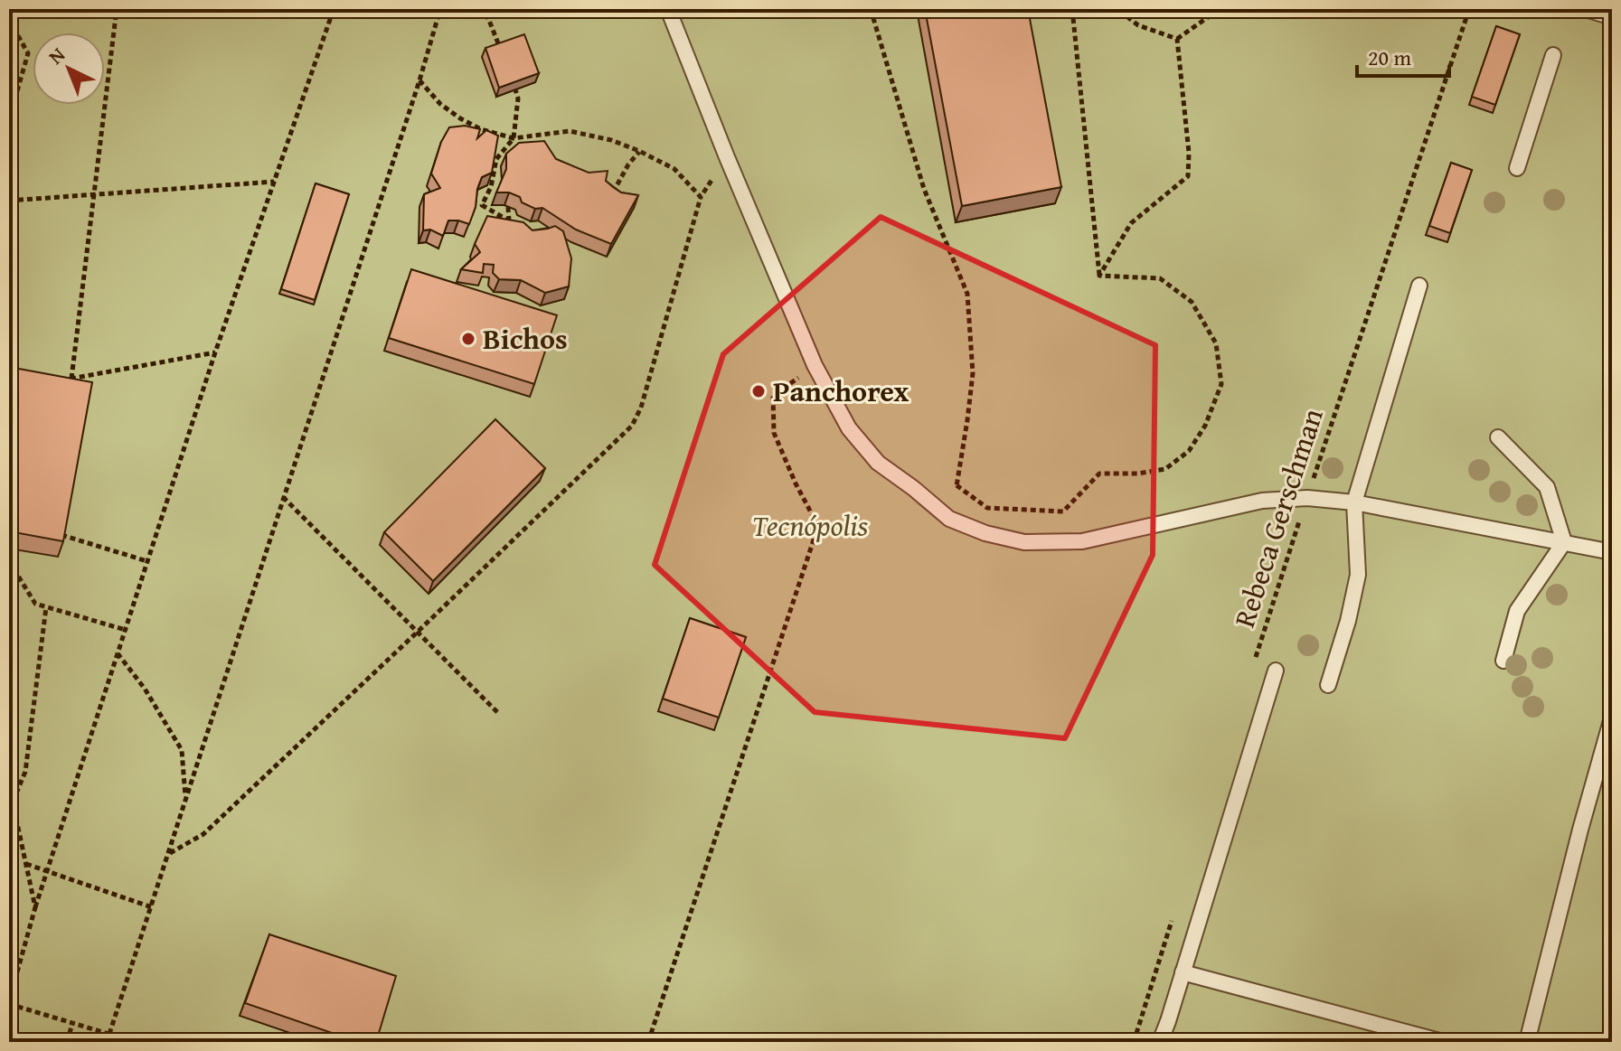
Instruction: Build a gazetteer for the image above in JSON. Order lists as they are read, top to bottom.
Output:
{
  "streets": {
    "path": ["Rebeca Gerschman"]
  },
  "parks": ["Tecnópolis"],
  "places": ["Bichos", "Panchorex"],
  "scale_bar": "20 m",
  "north": "top left"
}
